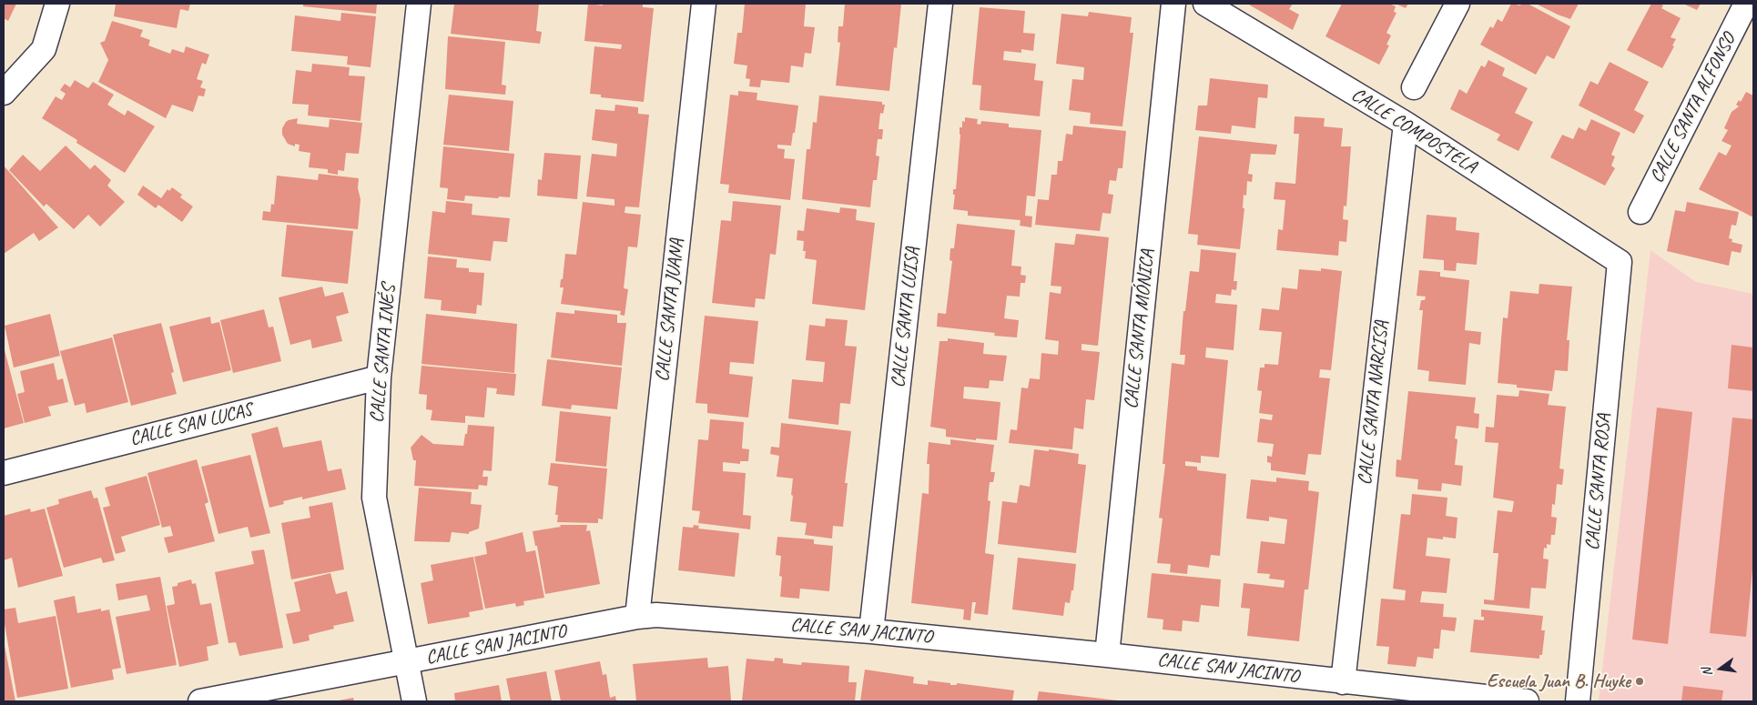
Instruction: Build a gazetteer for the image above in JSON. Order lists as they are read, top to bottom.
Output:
{
  "streets": {
    "street": [
      "CALLE SANTA ALFONSO",
      "CALLE COMPOSTELA",
      "CALLE SANTA JUANA",
      "CALLE SANTA LUISA",
      "CALLE SANTA MÓNICA",
      "CALLE SANTA INÉS",
      "CALLE SANTA NARCISA",
      "CALLE SAN LUCAS",
      "CALLE SANTA ROSA",
      "CALLE SAN JACINTO"
    ]
  },
  "crossings": [
    ["CALLE COMPOSTELA", "CALLE SANTA NARCISA"],
    ["CALLE COMPOSTELA", "CALLE SANTA ROSA"],
    ["CALLE SANTA JUANA", "CALLE SAN JACINTO"],
    ["CALLE SANTA LUISA", "CALLE SAN JACINTO"],
    ["CALLE SANTA MÓNICA", "CALLE SAN JACINTO"],
    ["CALLE SANTA INÉS", "CALLE SAN LUCAS"],
    ["CALLE SANTA INÉS", "CALLE SAN JACINTO"],
    ["CALLE SANTA NARCISA", "CALLE SAN JACINTO"]
  ],
  "places": ["Escuela Juan B. Huyke"],
  "north": "left"
}
